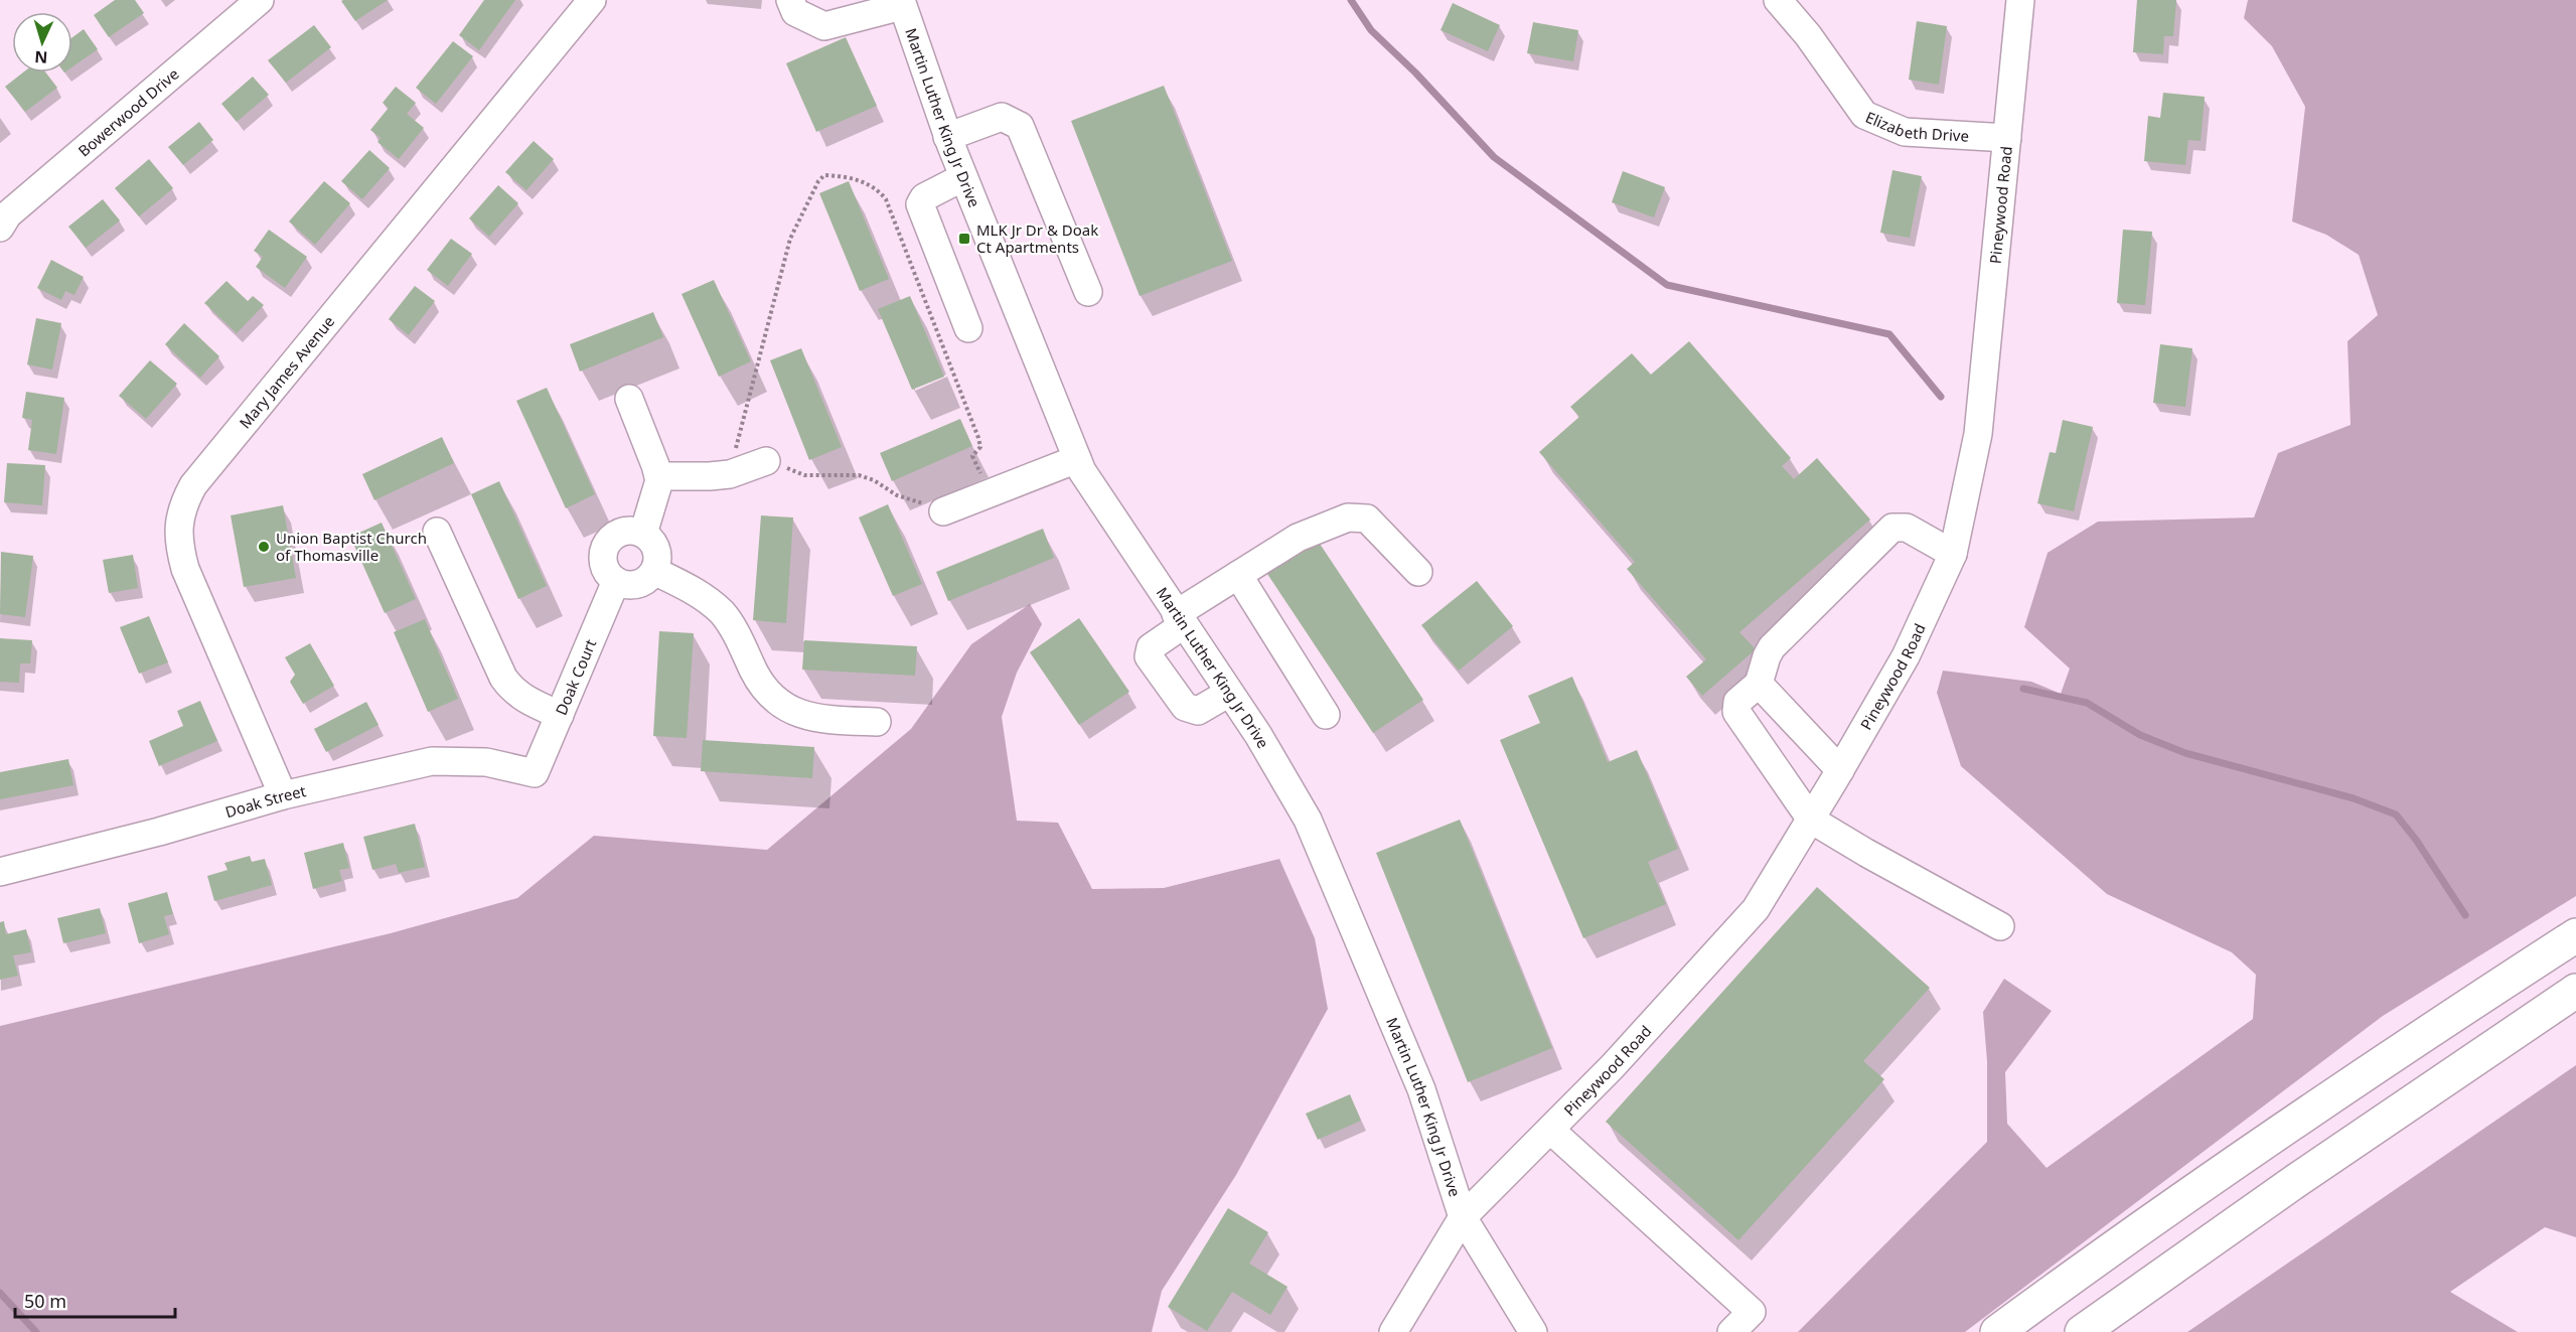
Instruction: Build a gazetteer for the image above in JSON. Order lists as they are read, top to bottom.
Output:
{
  "streets": {
    "street": [
      "Bowerwood Drive",
      "Martin Luther King Jr Drive",
      "Elizabeth Drive",
      "Pineywood Road",
      "Mary James Avenue",
      "Doak Court",
      "Doak Street"
    ]
  },
  "crossings": [
    ["Martin Luther King Jr Drive", "Pineywood Road"],
    ["Elizabeth Drive", "Pineywood Road"],
    ["Mary James Avenue", "Doak Street"],
    ["Doak Court", "Doak Street"]
  ],
  "places": {
    "transit": ["MLK Jr Dr & Doak Ct Apartments"],
    "other": ["Union Baptist Church of Thomasville"]
  },
  "scale_bar": "50 m",
  "north": "bottom"
}
